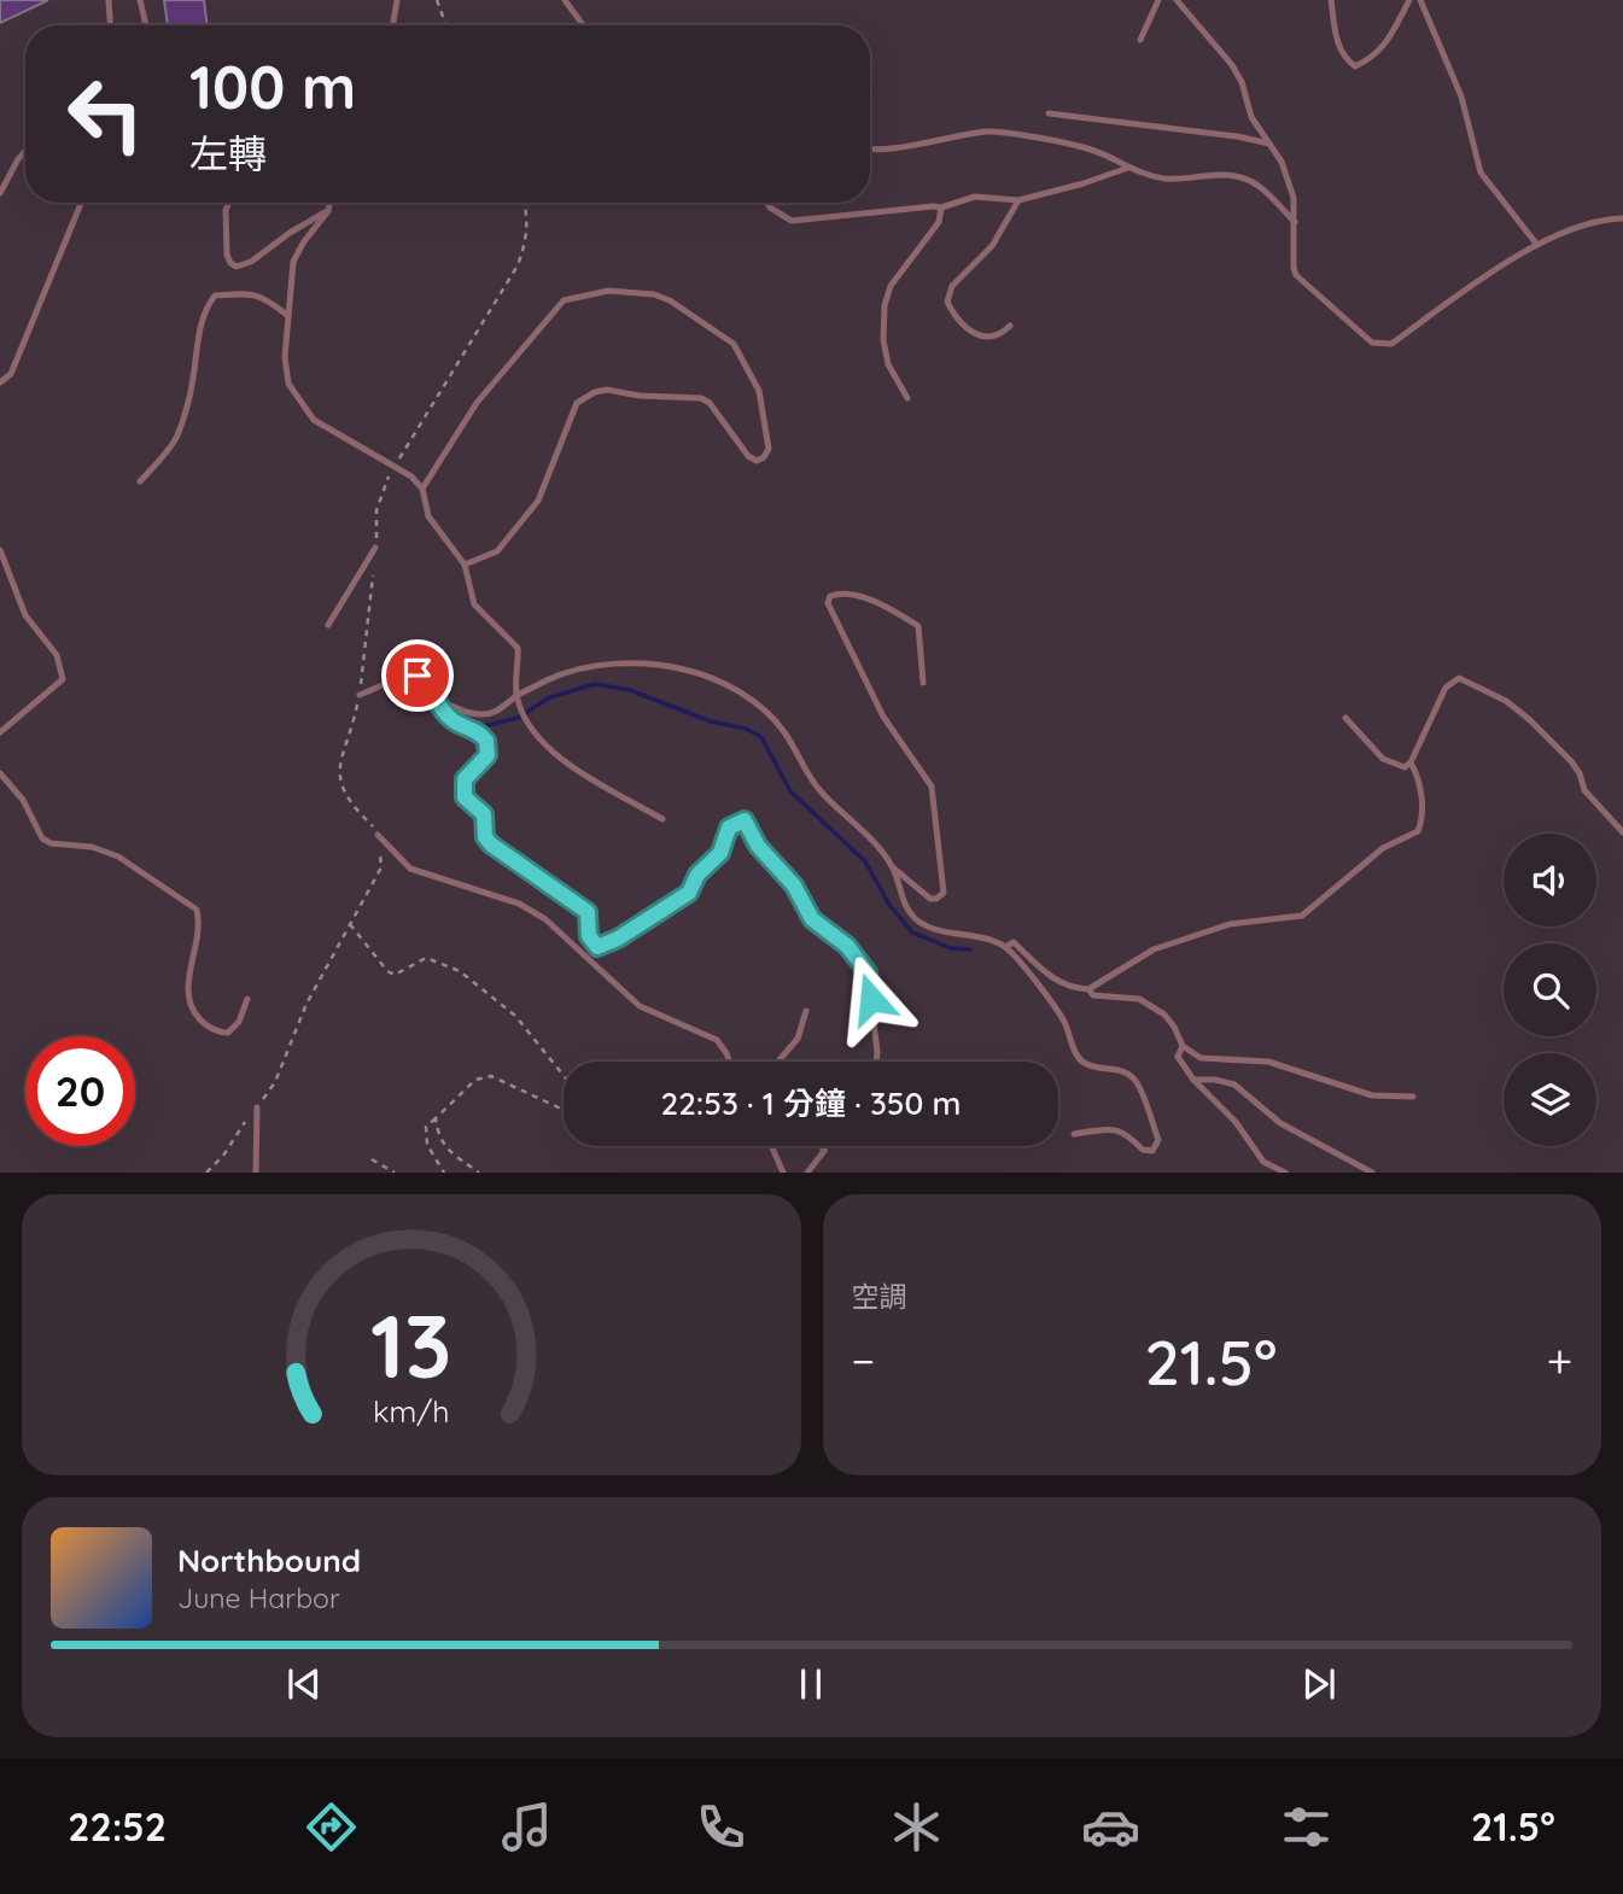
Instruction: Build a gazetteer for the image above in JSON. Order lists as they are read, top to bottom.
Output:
{
  "page": {
    "turn": ["100 m", "左轉"],
    "limit": "20",
    "trip": "22:53 · 1 分鐘 · 350 m",
    "tile": "空調",
    "heat": ["−", "21.5°", "+"],
    "song": ["Northbound", "June Harbor"],
    "tabs": ["22:52", "21.5°"],
    "gauge": ["13", "km/h"]
  }
}
